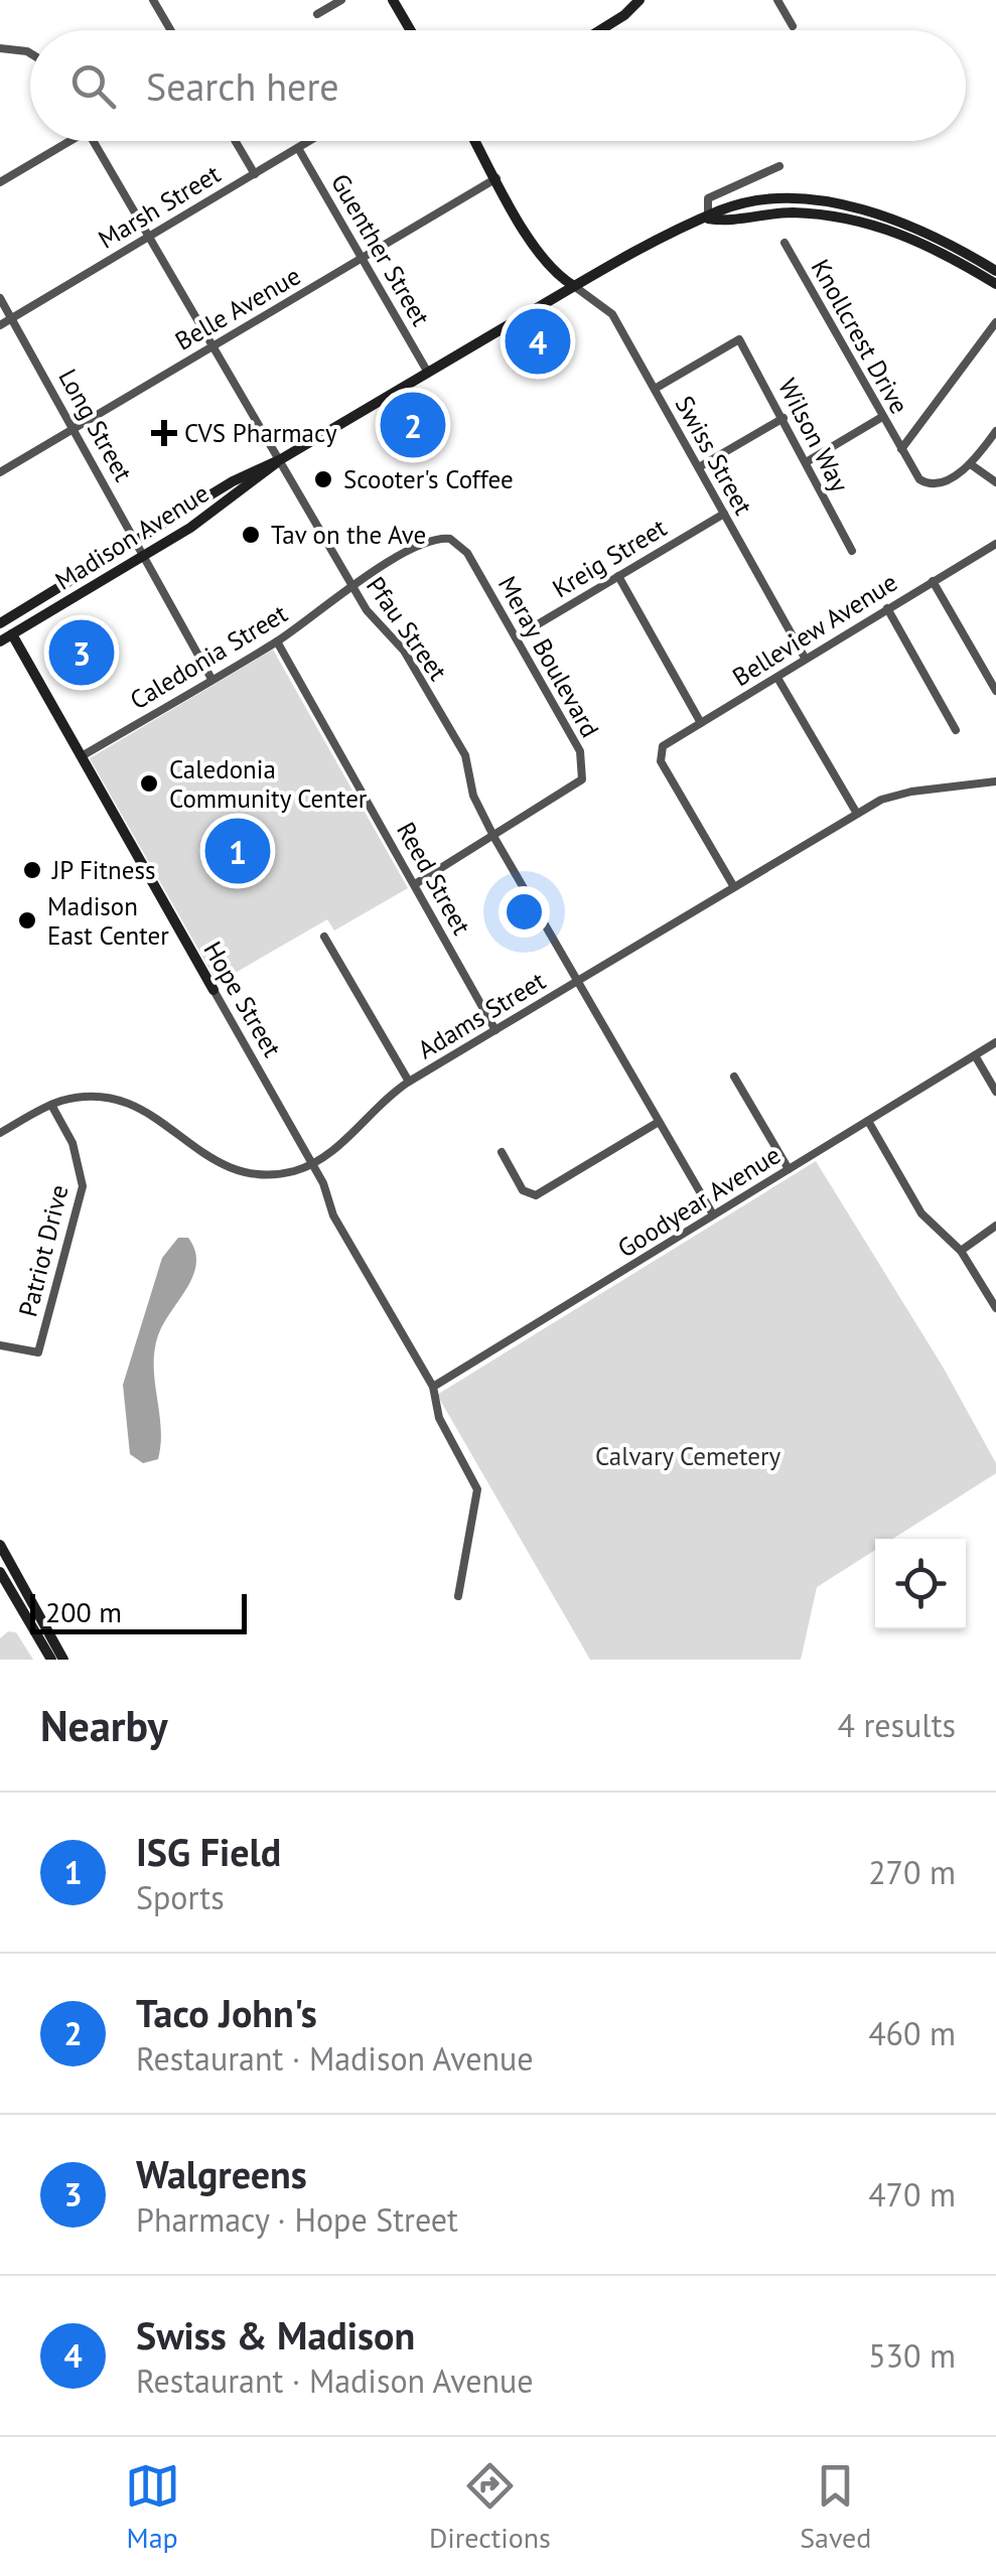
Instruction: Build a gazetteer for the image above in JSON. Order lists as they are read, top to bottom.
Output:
{
  "streets": {
    "main road": ["Madison Avenue", "Hope Street"],
    "street": [
      "Marsh Street",
      "Guenther Street",
      "Belle Avenue",
      "Knollcrest Drive",
      "Long Street",
      "Wilson Way",
      "Swiss Street",
      "Kreig Street",
      "Pfau Street",
      "Belleview Avenue",
      "Caledonia Street",
      "Meray Boulevard",
      "Reed Street",
      "Adams Street",
      "Goodyear Avenue",
      "Patriot Drive"
    ]
  },
  "crossings": [
    ["Marsh Street", "Guenther Street"],
    ["Marsh Street", "Long Street"],
    ["Marsh Street", "Pfau Street"],
    ["Guenther Street", "Belle Avenue"],
    ["Guenther Street", "Madison Avenue"],
    ["Belle Avenue", "Long Street"],
    ["Belle Avenue", "Pfau Street"],
    ["Long Street", "Madison Avenue"],
    ["Long Street", "Caledonia Street"],
    ["Wilson Way", "Swiss Street"],
    ["Swiss Street", "Madison Avenue"],
    ["Swiss Street", "Kreig Street"],
    ["Swiss Street", "Belleview Avenue"],
    ["Madison Avenue", "Pfau Street"],
    ["Madison Avenue", "Hope Street"],
    ["Kreig Street", "Meray Boulevard"],
    ["Pfau Street", "Caledonia Street"],
    ["Pfau Street", "Meray Boulevard"],
    ["Pfau Street", "Adams Street"],
    ["Pfau Street", "Goodyear Avenue"],
    ["Belleview Avenue", "Adams Street"],
    ["Caledonia Street", "Meray Boulevard"],
    ["Caledonia Street", "Reed Street"],
    ["Caledonia Street", "Hope Street"],
    ["Meray Boulevard", "Reed Street"],
    ["Reed Street", "Adams Street"],
    ["Hope Street", "Adams Street"],
    ["Hope Street", "Goodyear Avenue"]
  ],
  "parks": ["Calvary Cemetery"],
  "places": {
    "health": ["CVS Pharmacy"],
    "other": [
      "Scooter's Coffee",
      "Tav on the Ave",
      "Caledonia Community Center",
      "JP Fitness",
      "Madison East Center"
    ]
  },
  "scale_bar": "200 m",
  "page": {
    "search": "Search here",
    "pins": [
      "4",
      "2",
      "3",
      "1"
    ],
    "scale": "200 m",
    "heading": ["Nearby", "4 results"],
    "list": [
      {
        "mark": "1",
        "name": "ISG Field",
        "note": "Sports",
        "value": "270 m"
      },
      {
        "mark": "2",
        "name": "Taco John's",
        "note": "Restaurant · Madison Avenue",
        "value": "460 m"
      },
      {
        "mark": "3",
        "name": "Walgreens",
        "note": "Pharmacy · Hope Street",
        "value": "470 m"
      },
      {
        "mark": "4",
        "name": "Swiss & Madison",
        "note": "Restaurant · Madison Avenue",
        "value": "530 m"
      }
    ],
    "nav": ["Map", "Directions", "Saved"]
  }
}
